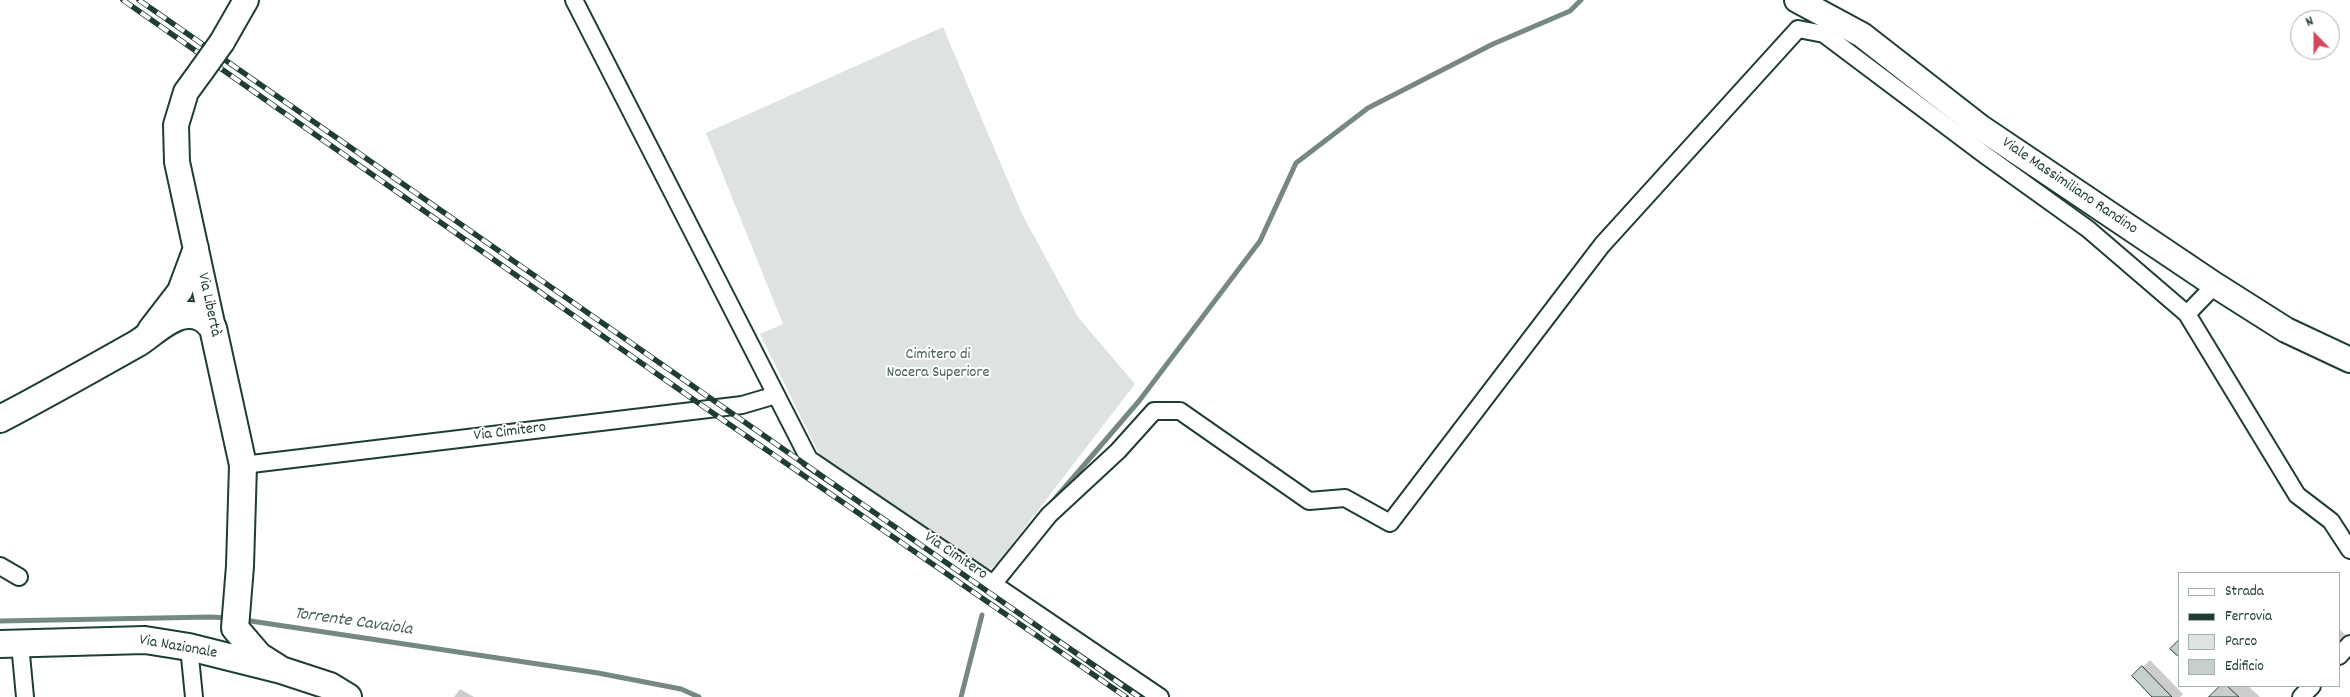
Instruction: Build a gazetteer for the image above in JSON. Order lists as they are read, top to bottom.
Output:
{
  "streets": {
    "main road": ["Via Libertà", "Via Nazionale"],
    "street": ["Viale Massimiliano Randino", "Via Cimitero"]
  },
  "crossings": [
    ["Via Libertà", "Via Cimitero"]
  ],
  "water": ["Torrente Cavaiola"],
  "parks": ["Cimitero di Nocera Superiore"],
  "legend": [
    "Strada",
    "Ferrovia",
    "Parco",
    "Edificio"
  ],
  "north": "top"
}
